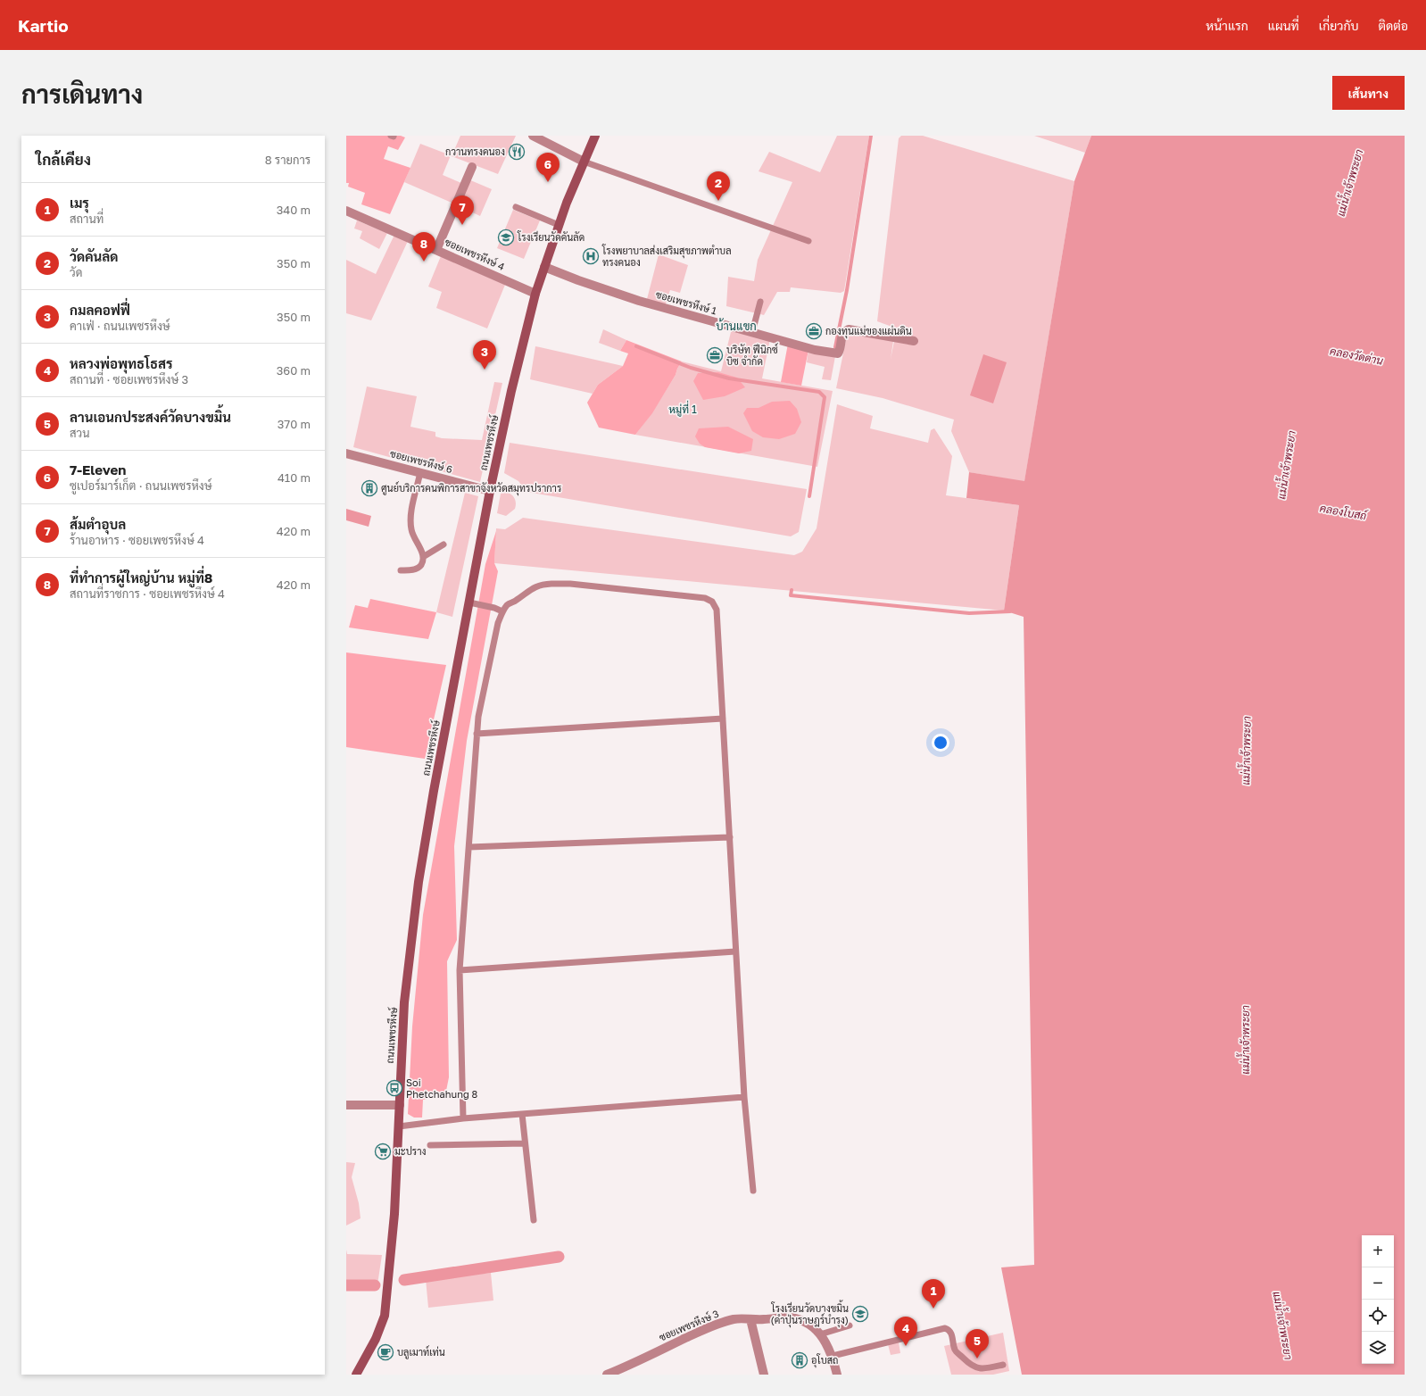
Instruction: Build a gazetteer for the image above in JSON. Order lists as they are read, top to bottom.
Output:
{
  "streets": {
    "main road": ["ถนนเพชรหึงษ์"],
    "street": [
      "ซอยเพชรหึงษ์ 4",
      "ซอยเพชรหึงษ์ 1",
      "ซอยเพชรหึงษ์ 6",
      "ซอยเพชรหึงษ์ 3"
    ]
  },
  "crossings": [
    ["ซอยเพชรหึงษ์ 4", "ถนนเพชรหึงษ์"],
    ["ซอยเพชรหึงษ์ 1", "ถนนเพชรหึงษ์"],
    ["ถนนเพชรหึงษ์", "ซอยเพชรหึงษ์ 6"]
  ],
  "districts": ["บ้านแขก", "หมู่ที่ 1"],
  "water": ["แม่น้ำเจ้าพระยา", "คลองวัดด่าน", "คลองโบสถ์"],
  "places": {
    "restaurant": ["กวานทรงคนอง"],
    "school or university": ["โรงเรียนวัดคันลัด", "โรงเรียนวัดบางขมิ้น (คำปุ่นราษฎร์บำรุง)"],
    "hospital": ["โรงพยาบาลส่งเสริมสุขภาพตำบล ทรงคนอง"],
    "office": ["กองทุนแม่ของแผ่นดิน", "บริษัท ฟีนิกซ์ บิซ จำกัด"],
    "building": ["ศูนย์บริการคนพิการสาขาจังหวัดสมุทรปราการ", "อุโบสถ"],
    "bus stop": ["Soi Phetchahung 8"],
    "supermarket": ["มะปราง"],
    "cafe": ["บลูเมาท์เท่น"]
  },
  "page": {
    "header": "Kartio",
    "nav": [
      "หน้าแรก",
      "แผนที่",
      "เกี่ยวกับ",
      "ติดต่อ"
    ],
    "buttons": "เส้นทาง",
    "title": "การเดินทาง",
    "heading": ["ใกล้เคียง", "8 รายการ"],
    "pins": [
      "6",
      "2",
      "7",
      "8",
      "3",
      "1",
      "4",
      "5"
    ],
    "list": [
      {
        "mark": "1",
        "name": "เมรุ",
        "note": "สถานที่",
        "value": "340 m"
      },
      {
        "mark": "2",
        "name": "วัดคันลัด",
        "note": "วัด",
        "value": "350 m"
      },
      {
        "mark": "3",
        "name": "กมลคอฟฟี่",
        "note": "คาเฟ่ · ถนนเพชรหึงษ์",
        "value": "350 m"
      },
      {
        "mark": "4",
        "name": "หลวงพ่อพุทธโธสร",
        "note": "สถานที่ · ซอยเพชรหึงษ์ 3",
        "value": "360 m"
      },
      {
        "mark": "5",
        "name": "ลานเอนกประสงค์วัดบางขมิ้น",
        "note": "สวน",
        "value": "370 m"
      },
      {
        "mark": "6",
        "name": "7-Eleven",
        "note": "ซูเปอร์มาร์เก็ต · ถนนเพชรหึงษ์",
        "value": "410 m"
      },
      {
        "mark": "7",
        "name": "ส้มตำอุบล",
        "note": "ร้านอาหาร · ซอยเพชรหึงษ์ 4",
        "value": "420 m"
      },
      {
        "mark": "8",
        "name": "ที่ทำการผู้ใหญ่บ้าน หมู่ที่8",
        "note": "สถานที่ราชการ · ซอยเพชรหึงษ์ 4",
        "value": "420 m"
      }
    ],
    "map_buttons": ["+", "−"]
  }
}
